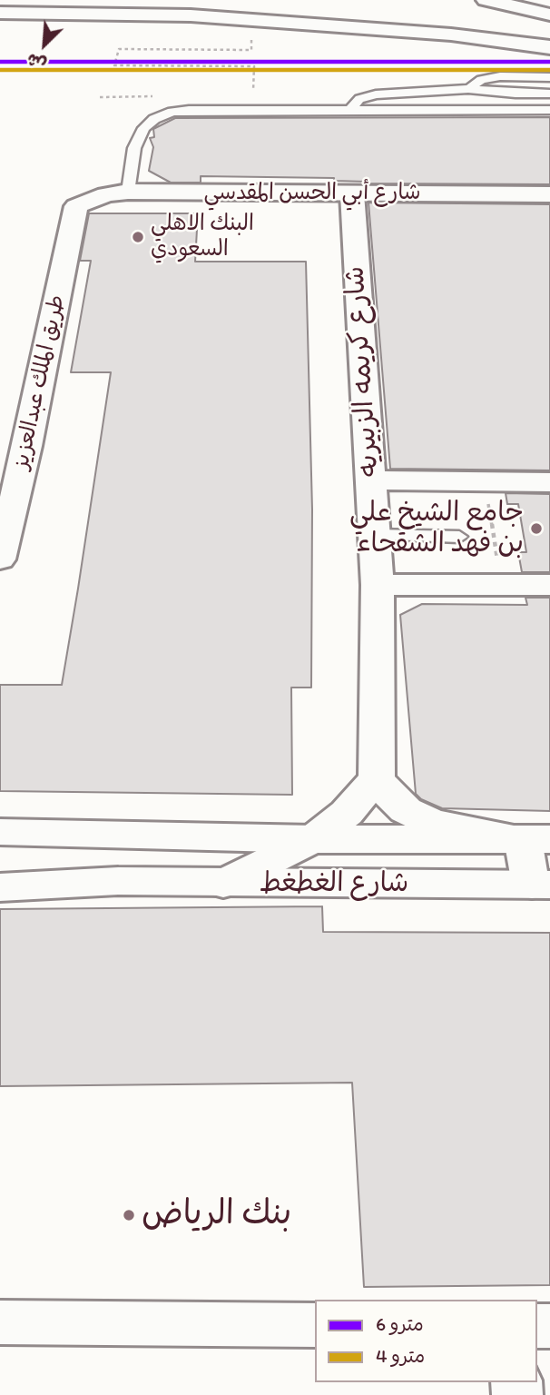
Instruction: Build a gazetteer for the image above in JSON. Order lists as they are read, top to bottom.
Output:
{
  "streets": {
    "street": [
      "شارع أبي الحسن المقدسي",
      "شارع كريمه الزبيريه",
      "طريق الملك عبدالعزيز",
      "شارع الغطغط"
    ]
  },
  "crossings": [
    ["شارع أبي الحسن المقدسي", "شارع كريمه الزبيريه"],
    ["شارع أبي الحسن المقدسي", "طريق الملك عبدالعزيز"]
  ],
  "places": ["البنك الاهلي السعودي", "جامع الشيخ علي بن فهد الشقحاء", "بنك الرياض"],
  "lines": ["metro line 6", "metro line 4"],
  "legend": ["مترو 6", "مترو 4"],
  "north": "bottom left"
}
